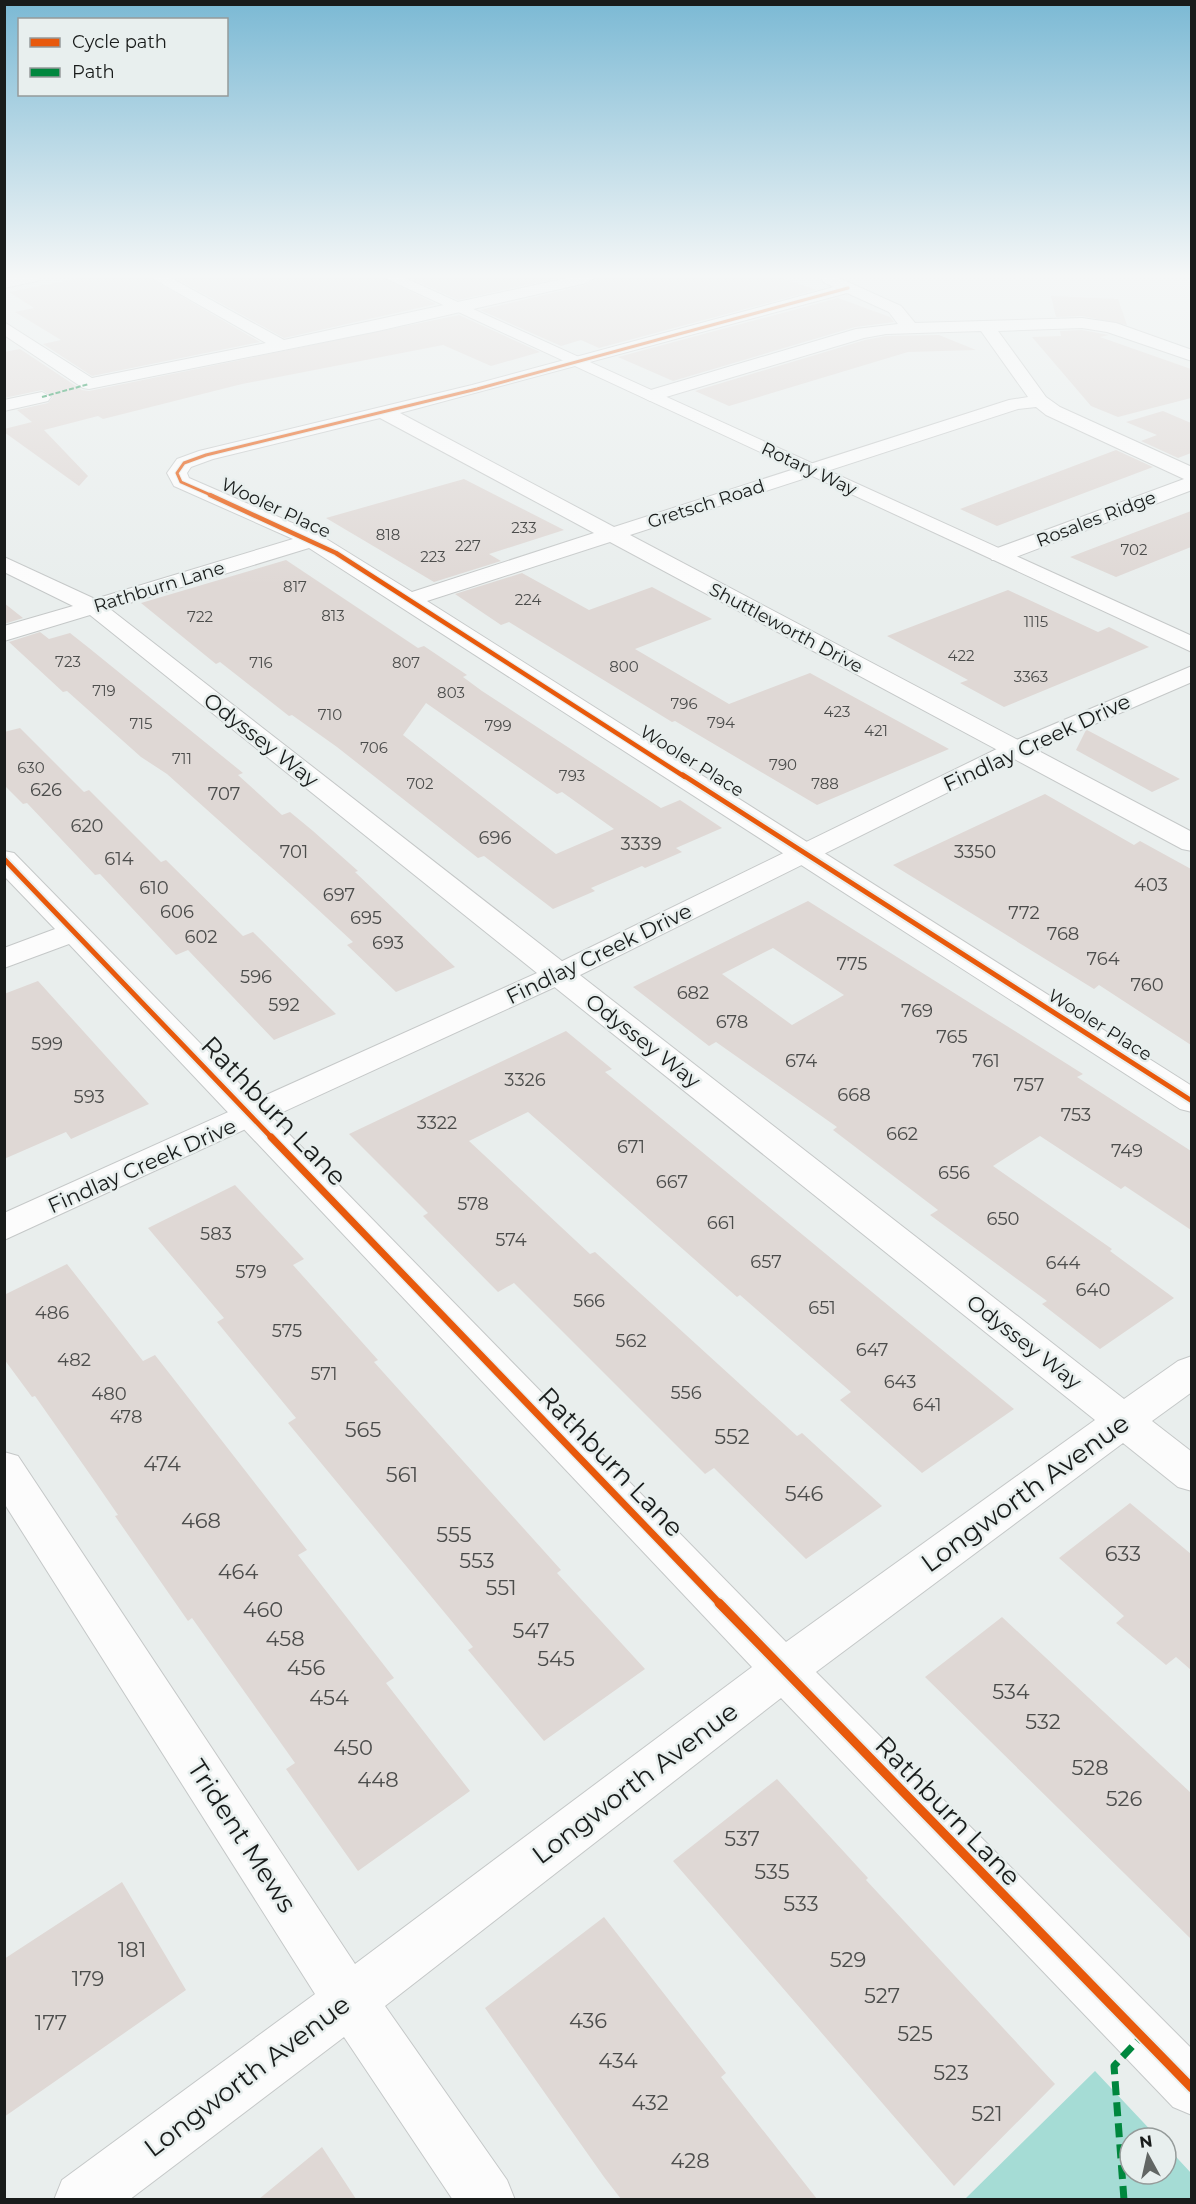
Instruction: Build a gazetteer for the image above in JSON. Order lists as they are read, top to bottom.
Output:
{
  "streets": {
    "street": [
      "Rotary Way",
      "Gretsch Road",
      "Wooler Place",
      "Rosales Ridge",
      "Rathburn Lane",
      "Shuttleworth Drive",
      "Odyssey Way",
      "Findlay Creek Drive",
      "Longworth Avenue",
      "Trident Mews"
    ]
  },
  "crossings": [
    ["Rotary Way", "Gretsch Road"],
    ["Rotary Way", "Rosales Ridge"],
    ["Gretsch Road", "Wooler Place"],
    ["Gretsch Road", "Shuttleworth Drive"],
    ["Wooler Place", "Rathburn Lane"],
    ["Wooler Place", "Shuttleworth Drive"],
    ["Wooler Place", "Findlay Creek Drive"],
    ["Rathburn Lane", "Odyssey Way"],
    ["Rathburn Lane", "Findlay Creek Drive"],
    ["Rathburn Lane", "Longworth Avenue"],
    ["Shuttleworth Drive", "Findlay Creek Drive"],
    ["Odyssey Way", "Findlay Creek Drive"],
    ["Odyssey Way", "Longworth Avenue"],
    ["Longworth Avenue", "Trident Mews"]
  ],
  "house_numbers": [
    "233",
    "818",
    "227",
    "702",
    "223",
    "817",
    "224",
    "813",
    "722",
    "1115",
    "422",
    "723",
    "716",
    "807",
    "800",
    "3363",
    "719",
    "803",
    "796",
    "423",
    "710",
    "794",
    "715",
    "799",
    "421",
    "706",
    "711",
    "790",
    "630",
    "793",
    "702",
    "788",
    "626",
    "707",
    "620",
    "696",
    "3339",
    "701",
    "3350",
    "614",
    "403",
    "610",
    "697",
    "606",
    "772",
    "695",
    "768",
    "602",
    "693",
    "764",
    "775",
    "596",
    "760",
    "682",
    "592",
    "769",
    "678",
    "765",
    "599",
    "674",
    "761",
    "3326",
    "757",
    "668",
    "593",
    "753",
    "3322",
    "662",
    "671",
    "749",
    "656",
    "667",
    "578",
    "650",
    "661",
    "583",
    "574",
    "657",
    "644",
    "579",
    "640",
    "566",
    "651",
    "486",
    "575",
    "562",
    "647",
    "482",
    "571",
    "643",
    "556",
    "480",
    "641",
    "478",
    "565",
    "552",
    "474",
    "561",
    "546",
    "468",
    "555",
    "633",
    "553",
    "464",
    "551",
    "460",
    "547",
    "458",
    "545",
    "456",
    "534",
    "454",
    "532",
    "450",
    "528",
    "448",
    "526",
    "537",
    "535",
    "533",
    "181",
    "529",
    "179",
    "527",
    "436",
    "177",
    "525",
    "434",
    "523",
    "432",
    "521",
    "428"
  ],
  "legend": ["Cycle path", "Path"],
  "north": "top"
}
